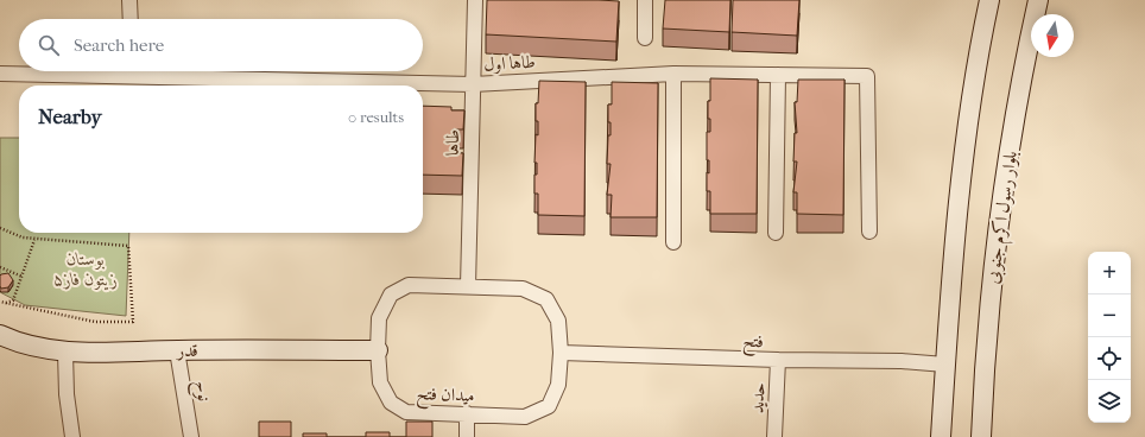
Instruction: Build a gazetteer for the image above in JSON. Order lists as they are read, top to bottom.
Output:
{
  "streets": {
    "main road": ["بلوار رسول اکرم جنوبی", "قدر"],
    "street": [
      "طاها اول",
      "طاها",
      "فتح",
      "نوح",
      "میدان فتح",
      "حدید"
    ]
  },
  "crossings": [
    ["طاها اول", "طاها"],
    ["طاها", "میدان فتح"],
    ["فتح", "میدان فتح"],
    ["فتح", "حدید"],
    ["قدر", "نوح"],
    ["قدر", "میدان فتح"]
  ],
  "parks": ["بوستان زیتون فاز۵"],
  "north": "bottom",
  "page": {
    "search": "Search here",
    "heading": ["Nearby", "0 results"],
    "map_buttons": ["+", "−"]
  }
}
